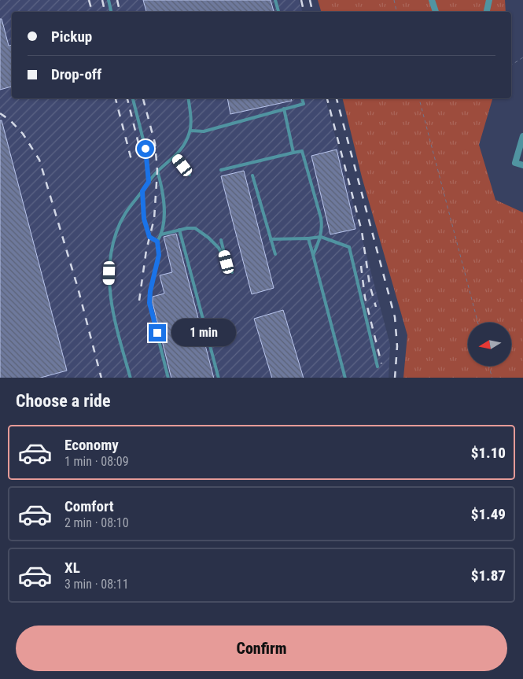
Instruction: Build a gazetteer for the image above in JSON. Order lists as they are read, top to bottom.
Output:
{
  "north": "left",
  "page": {
    "banner": ["Pickup", "Drop-off"],
    "bubble": "1 min",
    "heading": "Choose a ride",
    "list": [
      {
        "name": "Economy",
        "note": "1 min · 08:09",
        "value": "$1.10"
      },
      {
        "name": "Comfort",
        "note": "2 min · 08:10",
        "value": "$1.49"
      },
      {
        "name": "XL",
        "note": "3 min · 08:11",
        "value": "$1.87"
      }
    ],
    "buttons": "Confirm"
  }
}
